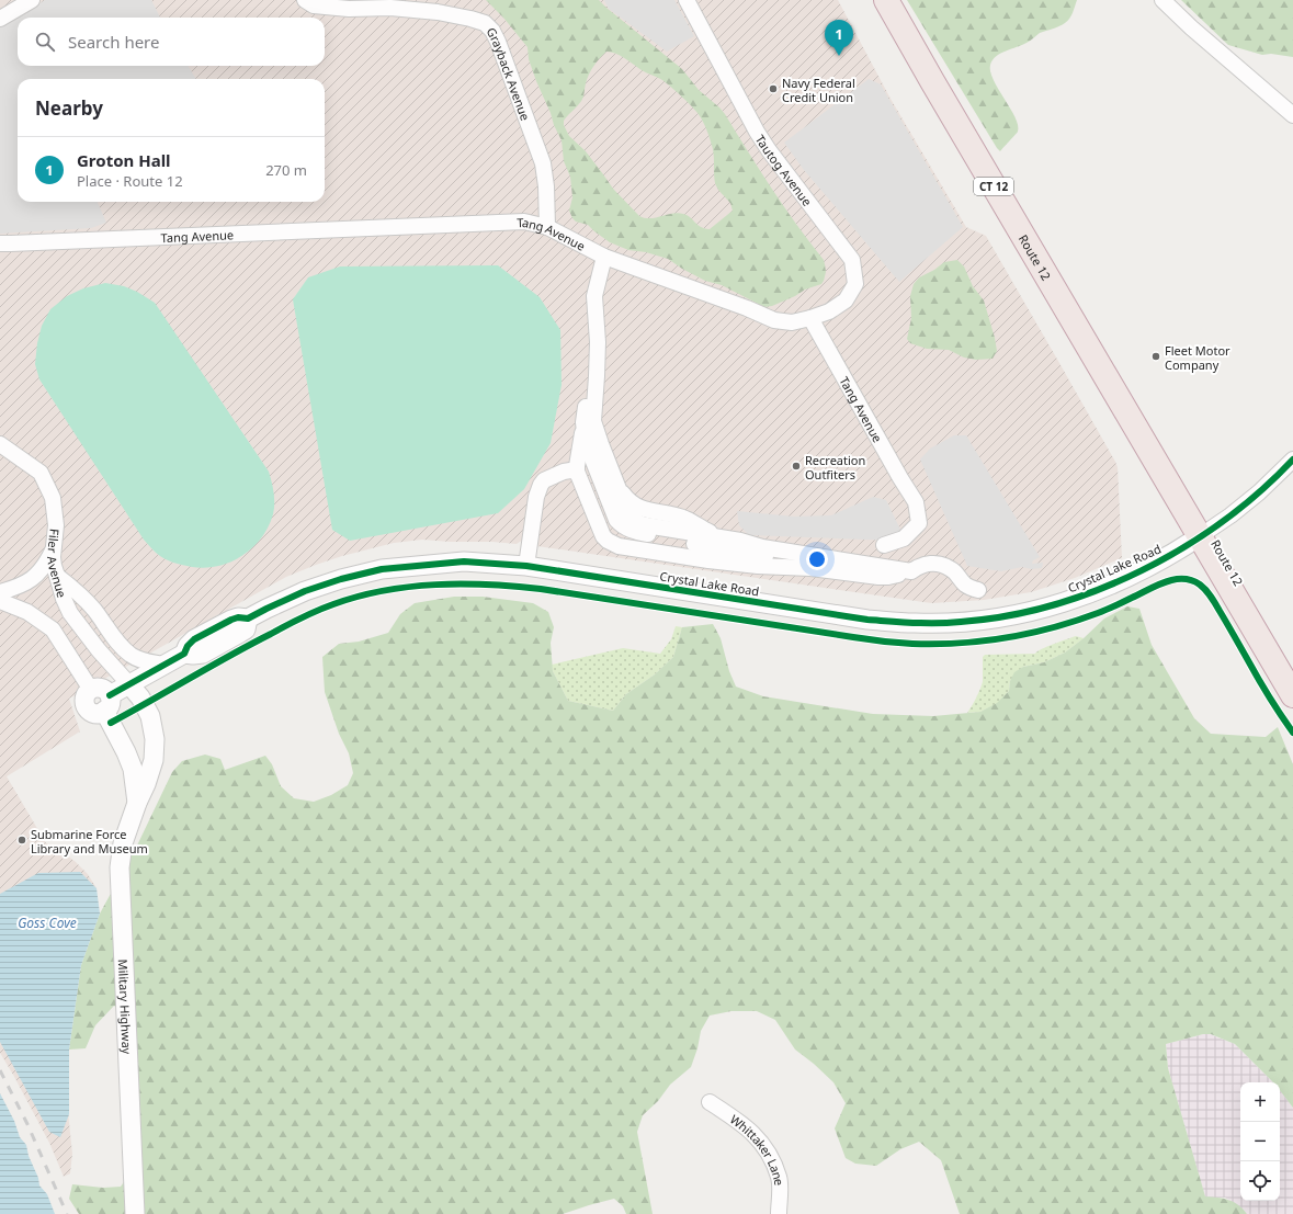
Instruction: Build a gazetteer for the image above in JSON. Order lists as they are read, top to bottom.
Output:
{
  "streets": {
    "highway": ["CT 12", "Route 12"],
    "street": [
      "Grayback Avenue",
      "Tautog Avenue",
      "Tang Avenue",
      "Filer Avenue",
      "Crystal Lake Road",
      "Military Highway",
      "Whittaker Lane"
    ]
  },
  "crossings": [
    ["Grayback Avenue", "Tang Avenue"],
    ["Tautog Avenue", "Tang Avenue"],
    ["Route 12", "Crystal Lake Road"],
    ["Filer Avenue", "Crystal Lake Road"],
    ["Filer Avenue", "Military Highway"],
    ["Crystal Lake Road", "Military Highway"]
  ],
  "water": ["Goss Cove"],
  "places": [
    "Navy Federal Credit Union",
    "Fleet Motor Company",
    "Recreation Outfiters",
    "Submarine Force Library and Museum"
  ],
  "page": {
    "search": "Search here",
    "pins": "1",
    "heading": "Nearby",
    "list": [
      {
        "mark": "1",
        "name": "Groton Hall",
        "note": "Place · Route 12",
        "value": "270 m"
      }
    ],
    "map_buttons": ["+", "−"]
  }
}
